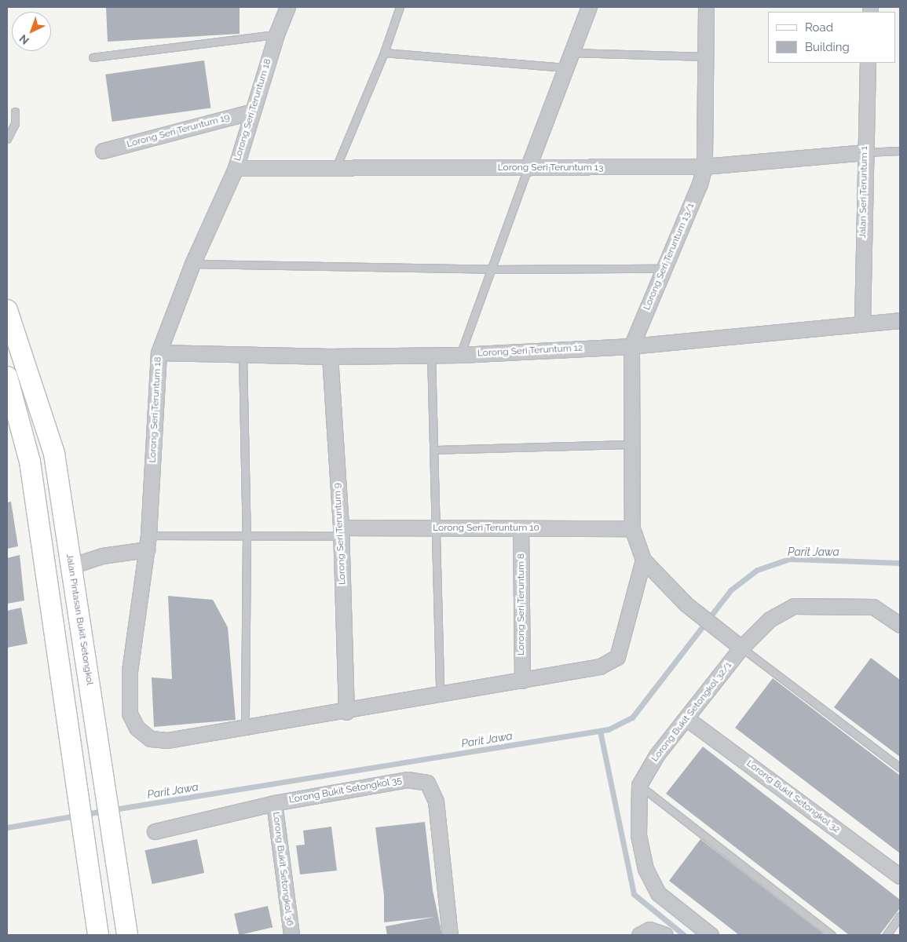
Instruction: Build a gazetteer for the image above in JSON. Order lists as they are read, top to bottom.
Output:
{
  "streets": {
    "main road": ["Jalan Pintasan Bukit Setongkol"],
    "street": [
      "Lorong Seri Teruntum 18",
      "Lorong Seri Teruntum 19",
      "Lorong Seri Teruntum 13",
      "Jalan Seri Teruntum 1",
      "Lorong Seri Teruntum 13/1",
      "Lorong Seri Teruntum 12",
      "Lorong Seri Teruntum 10",
      "Lorong Seri Teruntum 9",
      "Lorong Seri Teruntum 8",
      "Lorong Bukit Setongkol 32/1",
      "Lorong Bukit Setongkol 35",
      "Lorong Bukit Setongkol 32",
      "Lorong Bukit Setongkol 36"
    ]
  },
  "crossings": [
    ["Lorong Seri Teruntum 18", "Lorong Seri Teruntum 19"],
    ["Lorong Seri Teruntum 18", "Lorong Seri Teruntum 13"],
    ["Lorong Seri Teruntum 18", "Lorong Seri Teruntum 12"],
    ["Lorong Seri Teruntum 18", "Lorong Seri Teruntum 9"],
    ["Lorong Seri Teruntum 18", "Lorong Seri Teruntum 8"],
    ["Lorong Seri Teruntum 13", "Jalan Seri Teruntum 1"],
    ["Lorong Seri Teruntum 13", "Lorong Seri Teruntum 13/1"],
    ["Jalan Seri Teruntum 1", "Lorong Seri Teruntum 12"],
    ["Lorong Seri Teruntum 13/1", "Lorong Seri Teruntum 12"],
    ["Lorong Seri Teruntum 12", "Lorong Seri Teruntum 9"],
    ["Lorong Seri Teruntum 10", "Lorong Seri Teruntum 9"],
    ["Lorong Seri Teruntum 10", "Lorong Seri Teruntum 8"],
    ["Lorong Bukit Setongkol 32/1", "Lorong Bukit Setongkol 32"],
    ["Lorong Bukit Setongkol 35", "Lorong Bukit Setongkol 36"]
  ],
  "water": ["Parit Jawa"],
  "legend": ["Road", "Building"],
  "north": "bottom left"
}
